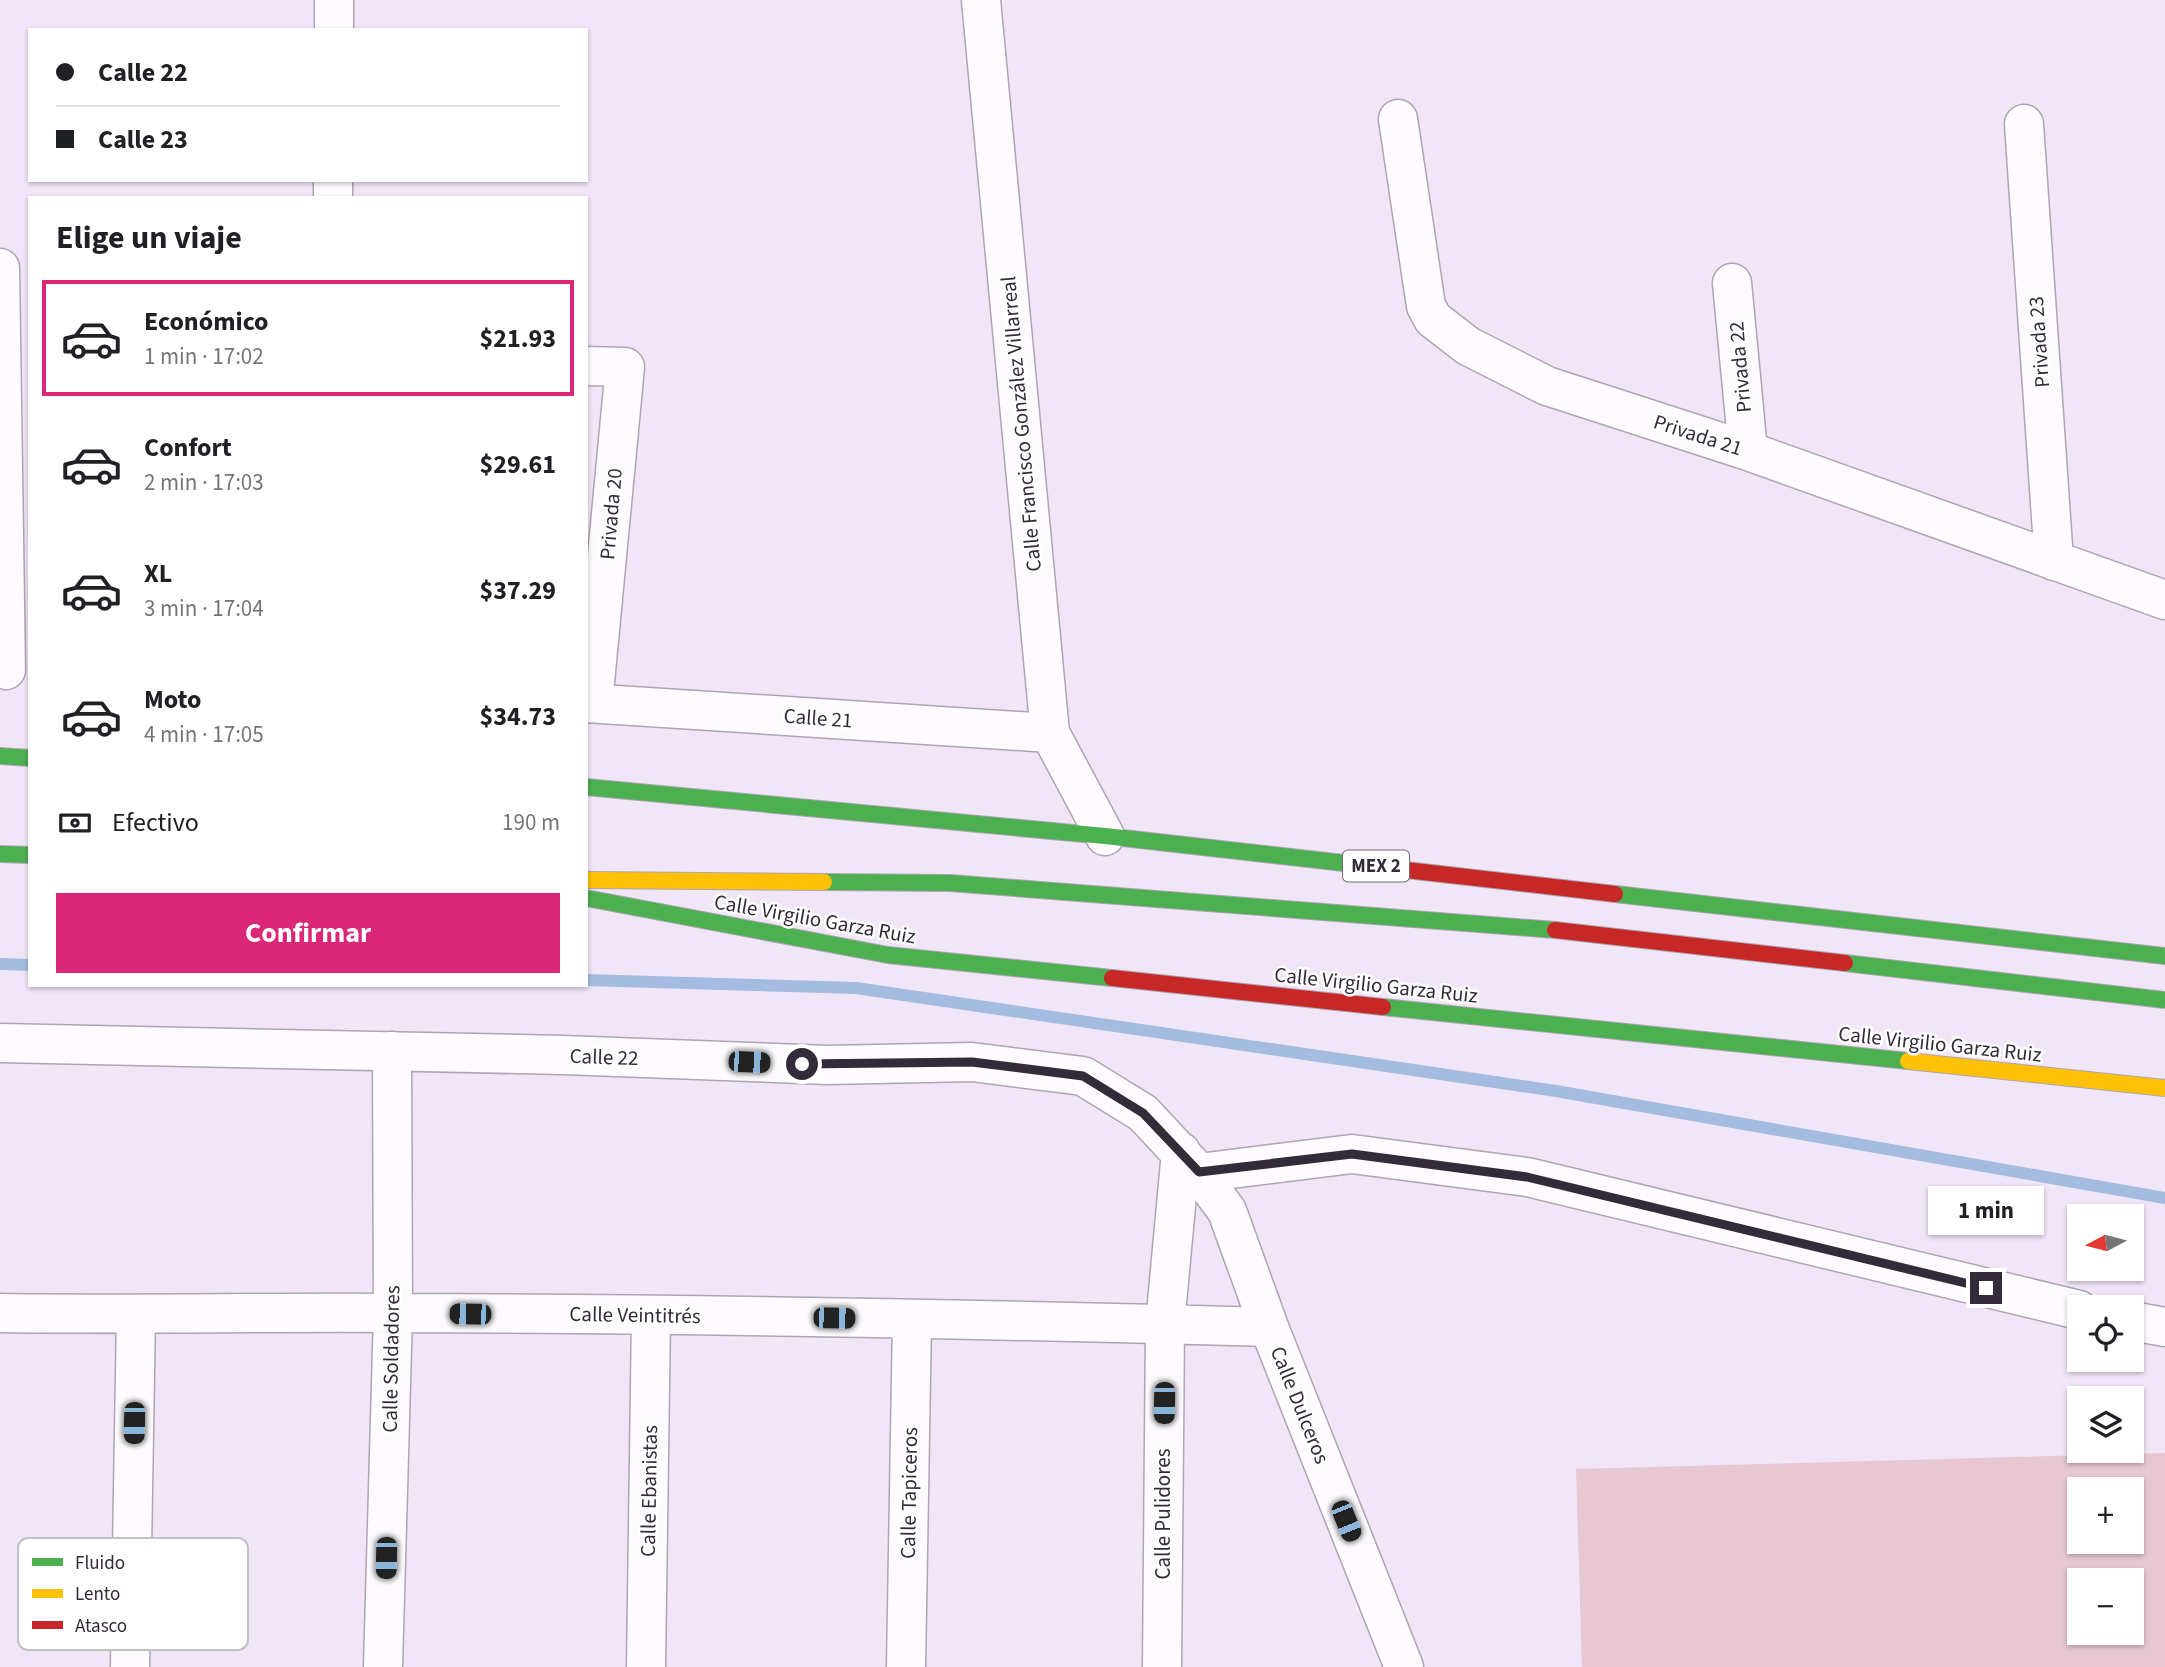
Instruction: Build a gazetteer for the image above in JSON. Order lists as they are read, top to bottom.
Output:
{
  "streets": {
    "main road": ["MEX 2", "Calle Virgilio Garza Ruiz"],
    "street": [
      "Privada 23",
      "Privada 22",
      "Calle Francisco González Villarreal",
      "Privada 21",
      "Privada 20",
      "Calle 21",
      "Calle 22",
      "Calle Veintitrés",
      "Calle Soldadores",
      "Calle Dulceros",
      "Calle Ebanistas",
      "Calle Tapiceros",
      "Calle Pulidores"
    ]
  },
  "crossings": [
    ["Privada 23", "Privada 21"],
    ["Privada 22", "Privada 21"],
    ["Calle Francisco González Villarreal", "Calle 21"],
    ["Calle Francisco González Villarreal", "MEX 2"],
    ["Privada 20", "Calle 21"],
    ["Calle 22", "Calle Soldadores"],
    ["Calle 22", "Calle Dulceros"],
    ["Calle 22", "Calle Pulidores"],
    ["Calle Veintitrés", "Calle Soldadores"],
    ["Calle Veintitrés", "Calle Dulceros"],
    ["Calle Veintitrés", "Calle Ebanistas"],
    ["Calle Veintitrés", "Calle Tapiceros"],
    ["Calle Veintitrés", "Calle Pulidores"],
    ["Calle Dulceros", "Calle Pulidores"]
  ],
  "legend": ["Fluido", "Lento", "Atasco"],
  "north": "left",
  "page": {
    "banner": ["Calle 22", "Calle 23"],
    "heading": "Elige un viaje",
    "list": [
      {
        "name": "Económico",
        "note": "1 min · 17:02",
        "value": "$21.93"
      },
      {
        "name": "Confort",
        "note": "2 min · 17:03",
        "value": "$29.61"
      },
      {
        "name": "XL",
        "note": "3 min · 17:04",
        "value": "$37.29"
      },
      {
        "name": "Moto",
        "note": "4 min · 17:05",
        "value": "$34.73"
      }
    ],
    "pay": ["Efectivo", "190 m"],
    "buttons": "Confirmar",
    "bubble": "1 min",
    "map_buttons": ["+", "−"]
  }
}
